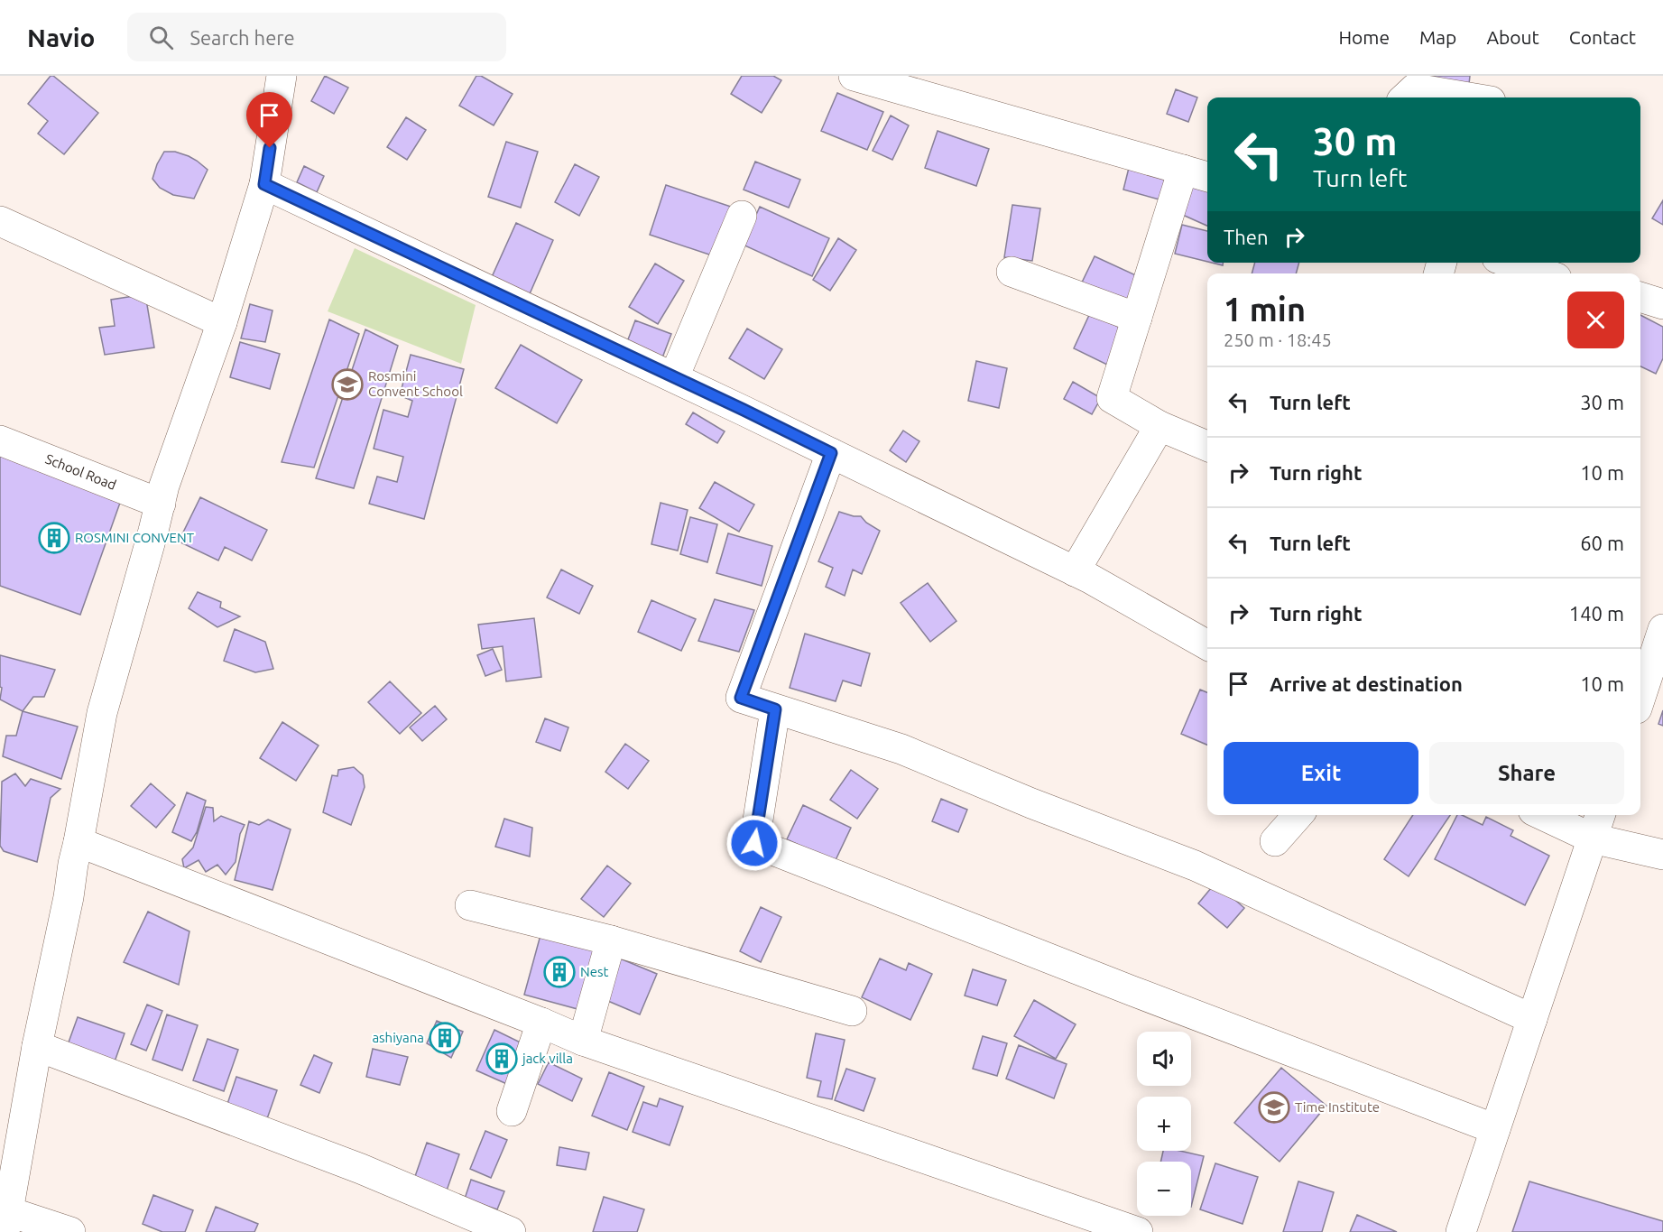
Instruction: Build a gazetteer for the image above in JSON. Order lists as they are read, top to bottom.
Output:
{
  "streets": {
    "street": ["School Road"]
  },
  "places": {
    "school or university": ["Rosmini Convent School", "Time Institute"],
    "building": [
      "ROSMINI CONVENT",
      "Nest",
      "ashiyana",
      "jack villa"
    ]
  },
  "page": {
    "header": "Navio",
    "search": "Search here",
    "nav": [
      "Home",
      "Map",
      "About",
      "Contact"
    ],
    "turn": ["30 m", "Turn left"],
    "then": "Then",
    "heading": ["1 min", "250 m · 18:45"],
    "list": [
      {
        "name": "Turn left",
        "value": "30 m"
      },
      {
        "name": "Turn right",
        "value": "10 m"
      },
      {
        "name": "Turn left",
        "value": "60 m"
      },
      {
        "name": "Turn right",
        "value": "140 m"
      },
      {
        "name": "Arrive at destination",
        "value": "10 m"
      }
    ],
    "buttons": ["Exit", "Share"],
    "map_buttons": ["+", "−"]
  }
}
